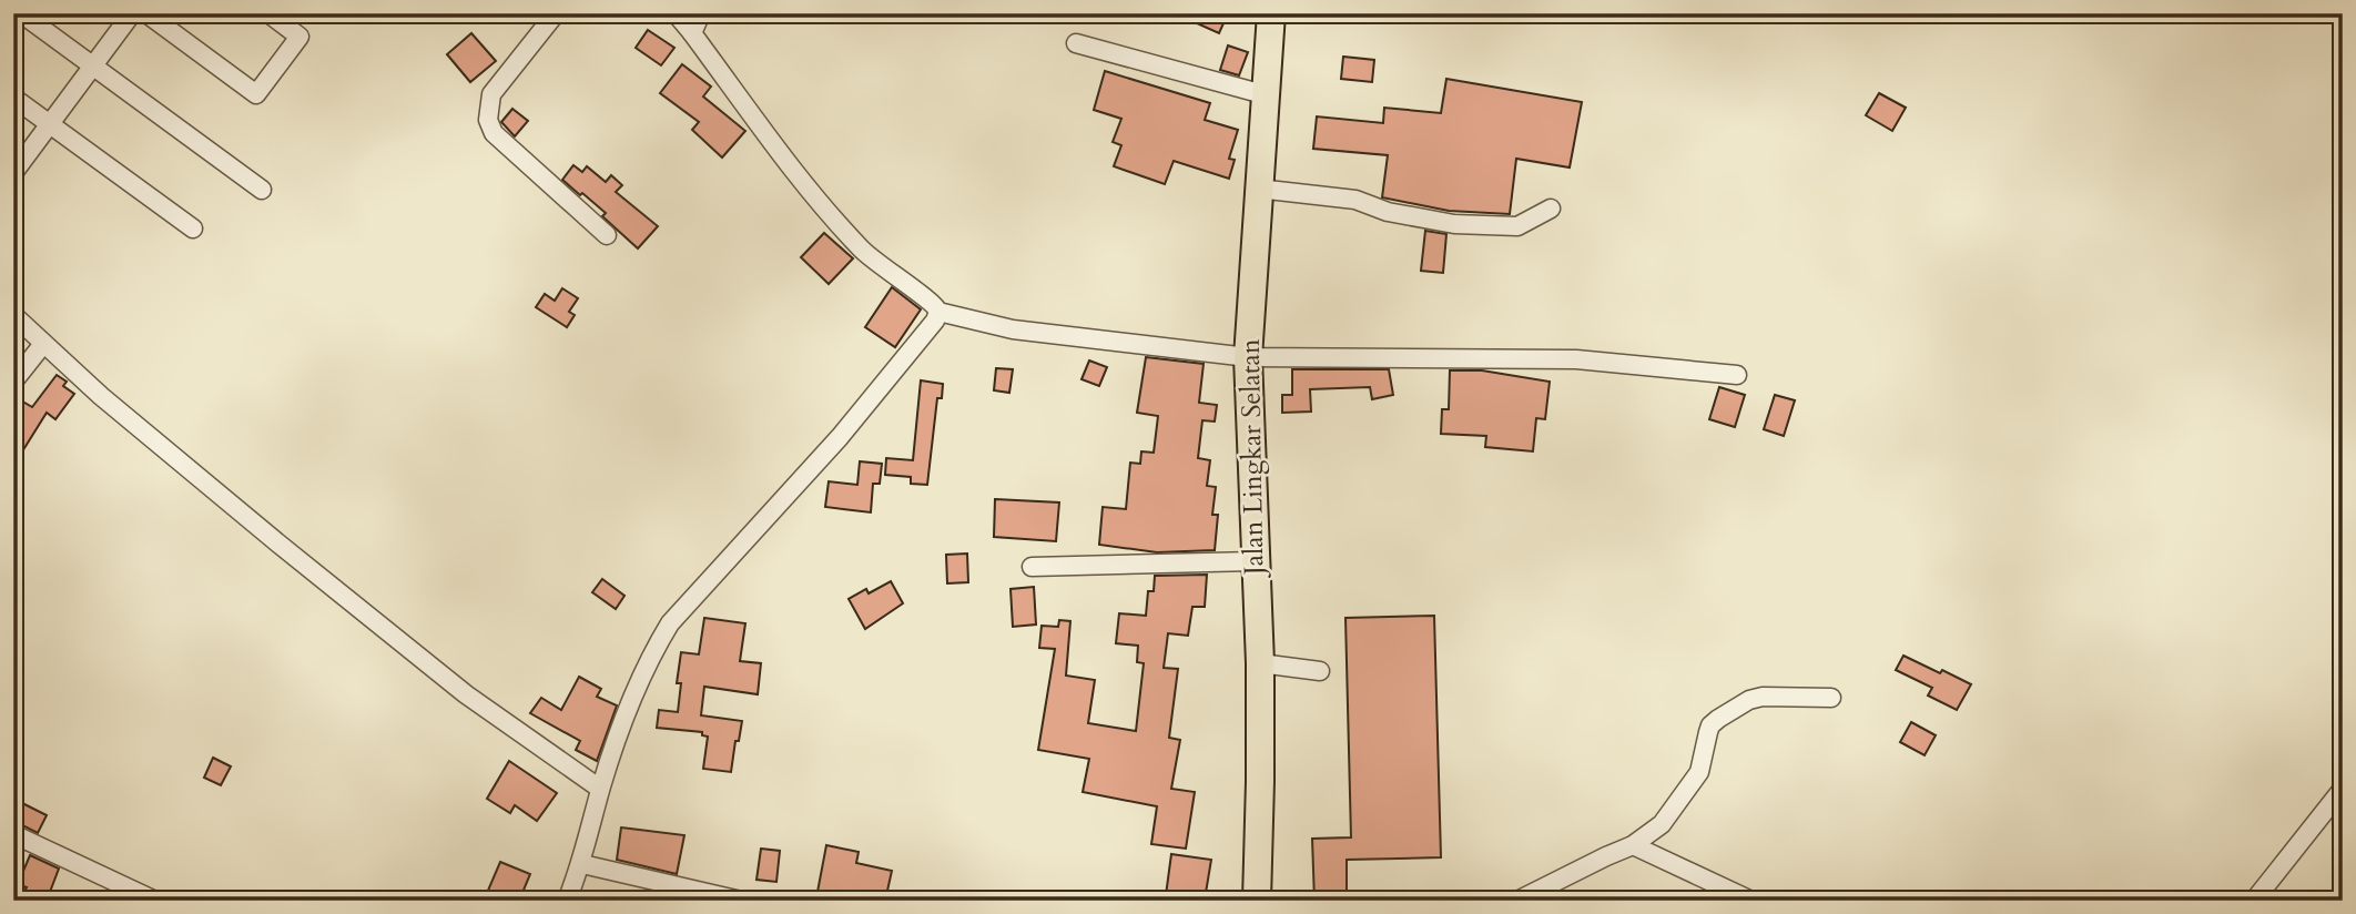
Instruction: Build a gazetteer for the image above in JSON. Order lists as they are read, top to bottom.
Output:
{
  "streets": {
    "highway": ["Jalan Lingkar Selatan"]
  }
}
